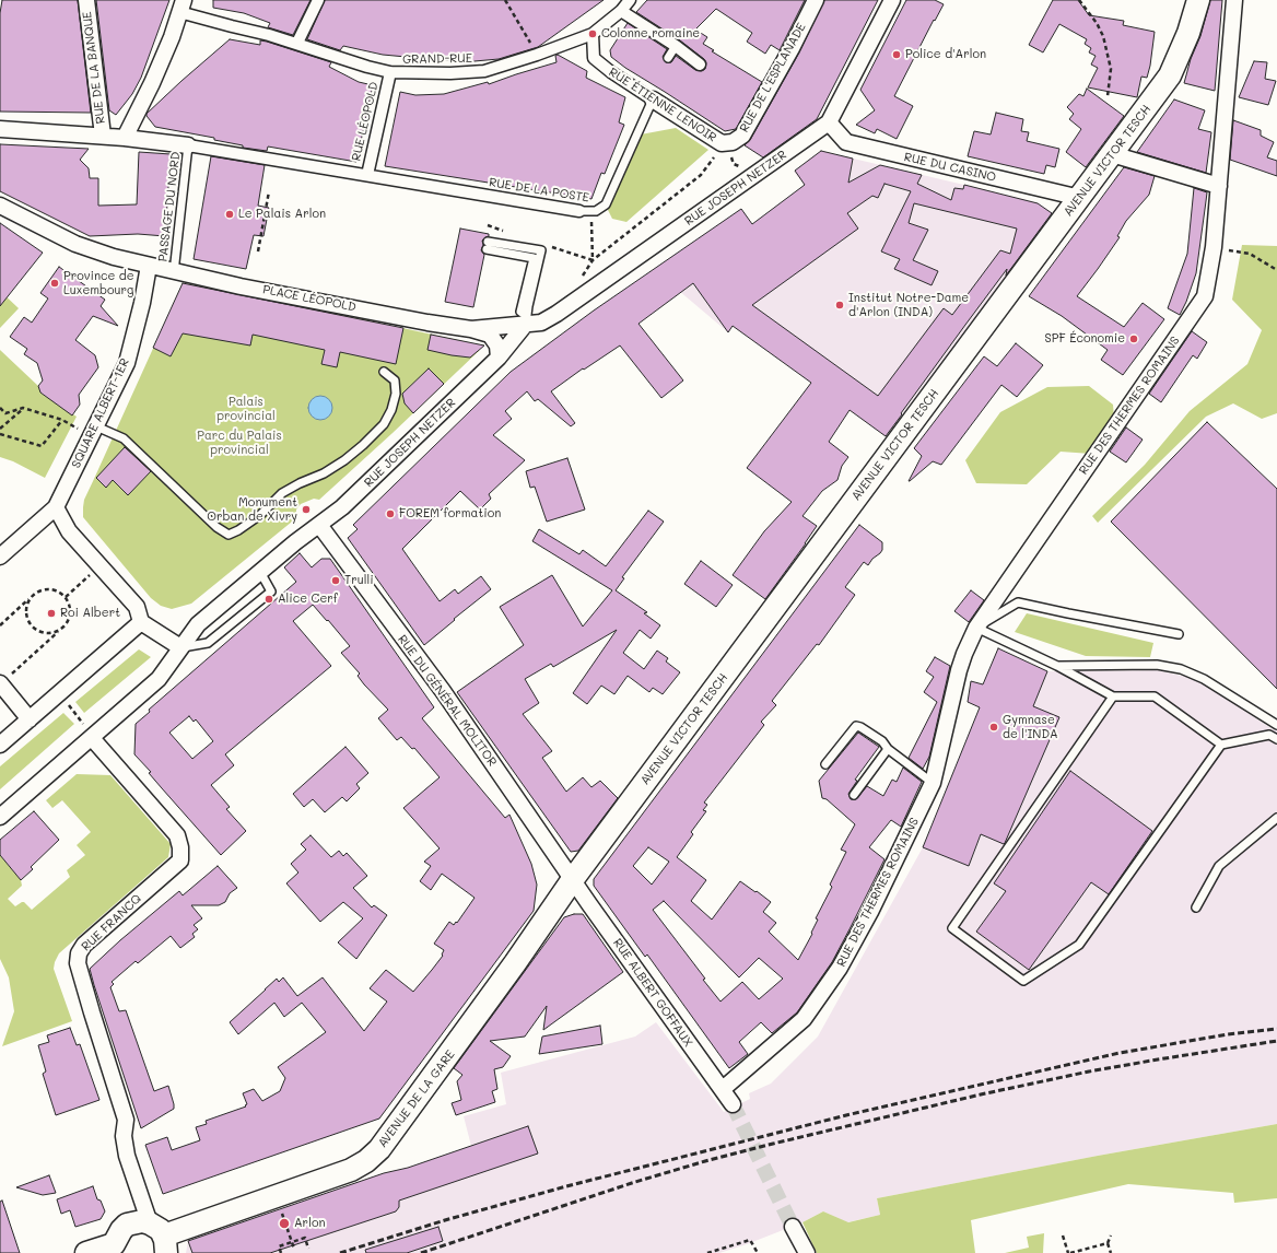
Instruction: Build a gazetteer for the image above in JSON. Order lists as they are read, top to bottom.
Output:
{
  "streets": {
    "main road": ["AVENUE VICTOR TESCH", "AVENUE DE LA GARE"],
    "street": [
      "GRAND-RUE",
      "RUE DE LA BANQUE",
      "RUE DE L'ESPLANADE",
      "RUE ÉTIENNE LENOIR",
      "RUE LÉOPOLD",
      "RUE DU CASINO",
      "RUE JOSEPH NETZER",
      "RUE DE LA POSTE",
      "PLACE LÉOPOLD",
      "RUE DES THERMES ROMAINS",
      "SQUARE ALBERT-1ER",
      "RUE DU GÉNÉRAL MOLITOR",
      "RUE FRANCQ",
      "RUE ALBERT GOFFAUX"
    ],
    "lane": ["PASSAGE DU NORD"]
  },
  "crossings": [
    ["GRAND-RUE", "RUE ÉTIENNE LENOIR"],
    ["GRAND-RUE", "RUE LÉOPOLD"],
    ["RUE DE L'ESPLANADE", "RUE ÉTIENNE LENOIR"],
    ["RUE ÉTIENNE LENOIR", "RUE DE LA POSTE"],
    ["RUE LÉOPOLD", "RUE DE LA POSTE"],
    ["AVENUE VICTOR TESCH", "RUE DU CASINO"],
    ["AVENUE VICTOR TESCH", "RUE DU GÉNÉRAL MOLITOR"],
    ["AVENUE VICTOR TESCH", "RUE ALBERT GOFFAUX"],
    ["AVENUE VICTOR TESCH", "AVENUE DE LA GARE"],
    ["RUE DU CASINO", "RUE JOSEPH NETZER"],
    ["RUE JOSEPH NETZER", "PLACE LÉOPOLD"],
    ["RUE JOSEPH NETZER", "RUE DU GÉNÉRAL MOLITOR"],
    ["RUE JOSEPH NETZER", "RUE FRANCQ"],
    ["PASSAGE DU NORD", "PLACE LÉOPOLD"],
    ["PLACE LÉOPOLD", "SQUARE ALBERT-1ER"],
    ["RUE DES THERMES ROMAINS", "RUE ALBERT GOFFAUX"],
    ["RUE DU GÉNÉRAL MOLITOR", "RUE ALBERT GOFFAUX"],
    ["RUE DU GÉNÉRAL MOLITOR", "AVENUE DE LA GARE"],
    ["RUE FRANCQ", "AVENUE DE LA GARE"],
    ["RUE ALBERT GOFFAUX", "AVENUE DE LA GARE"]
  ],
  "parks": ["Palais provincial", "Parc du Palais provincial"],
  "places": [
    "Colonne romaine",
    "Police d'Arlon",
    "Le Palais Arlon",
    "Province de Luxembourg",
    "Institut Notre-Dame d'Arlon (INDA)",
    "SPF Économie",
    "Monument Orban de Xivry",
    "FOREM formation",
    "Trulli",
    "Alice Cerf",
    "Roi Albert",
    "Gymnase de l'INDA",
    "Arlon"
  ]
}
